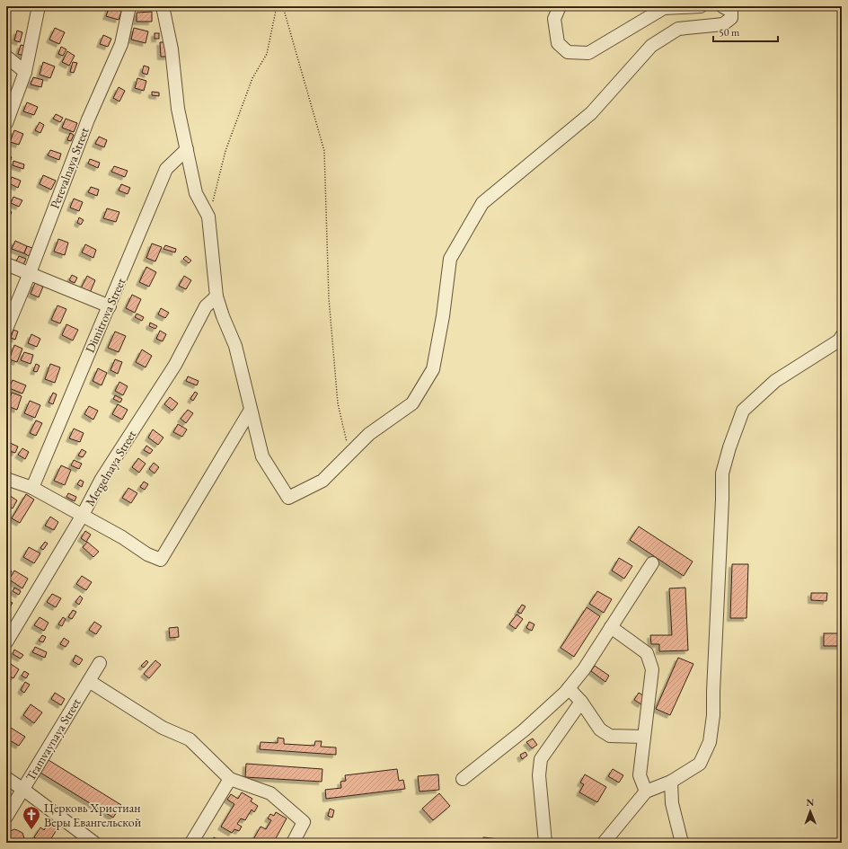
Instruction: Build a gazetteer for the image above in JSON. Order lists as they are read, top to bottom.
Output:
{
  "streets": {
    "street": [
      "Perevalnaya Street",
      "Dimitrova Street",
      "Mergelnaya Street",
      "Tramvaynaya Street"
    ]
  },
  "places": {
    "church": ["Церковь Христиан Веры Евангельской"]
  },
  "scale_bar": "50 m",
  "north": "top"
}
